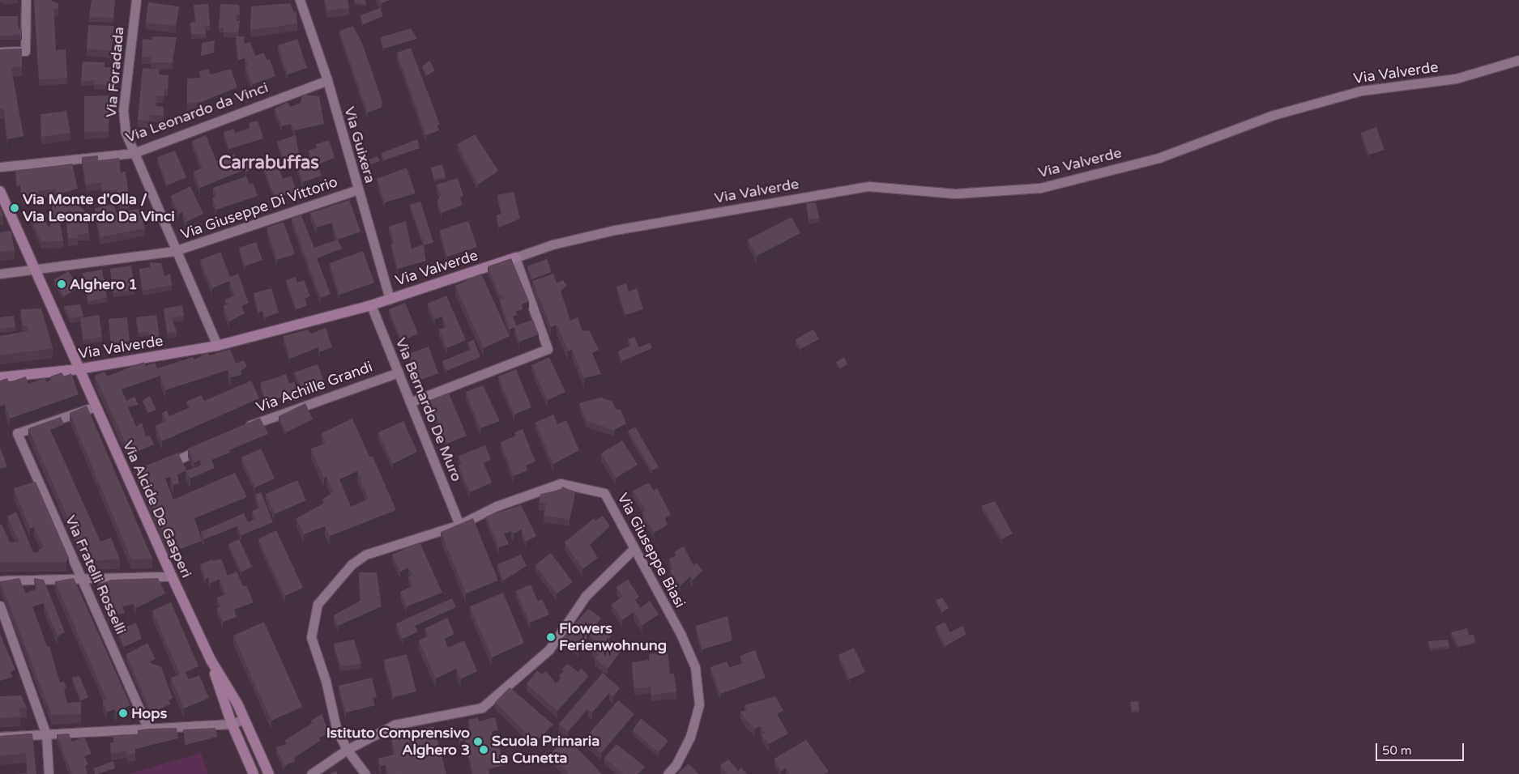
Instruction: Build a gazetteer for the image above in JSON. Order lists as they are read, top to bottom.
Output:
{
  "streets": {
    "street": [
      "Via Foradada",
      "Via Valverde",
      "Via Leonardo da Vinci",
      "Via Guixera",
      "Via Giuseppe Di Vittorio",
      "Via Achille Grandi",
      "Via Bernardo De Muro",
      "Via Alcide De Gasperi",
      "Via Giuseppe Biasi",
      "Via Fratelli Rosselli"
    ]
  },
  "crossings": [
    ["Via Foradada", "Via Valverde"],
    ["Via Foradada", "Via Leonardo da Vinci"],
    ["Via Foradada", "Via Giuseppe Di Vittorio"],
    ["Via Valverde", "Via Guixera"],
    ["Via Valverde", "Via Bernardo De Muro"],
    ["Via Valverde", "Via Alcide De Gasperi"],
    ["Via Leonardo da Vinci", "Via Guixera"],
    ["Via Guixera", "Via Giuseppe Di Vittorio"],
    ["Via Giuseppe Di Vittorio", "Via Alcide De Gasperi"],
    ["Via Achille Grandi", "Via Bernardo De Muro"],
    ["Via Bernardo De Muro", "Via Giuseppe Biasi"],
    ["Via Alcide De Gasperi", "Via Fratelli Rosselli"]
  ],
  "districts": ["Carrabuffas"],
  "places": [
    "Via Monte d'Olla / Via Leonardo Da Vinci",
    "Alghero 1",
    "Flowers Ferienwohnung",
    "Hops",
    "Istituto Comprensivo Alghero 3",
    "Scuola Primaria La Cunetta"
  ],
  "scale_bar": "50 m"
}
